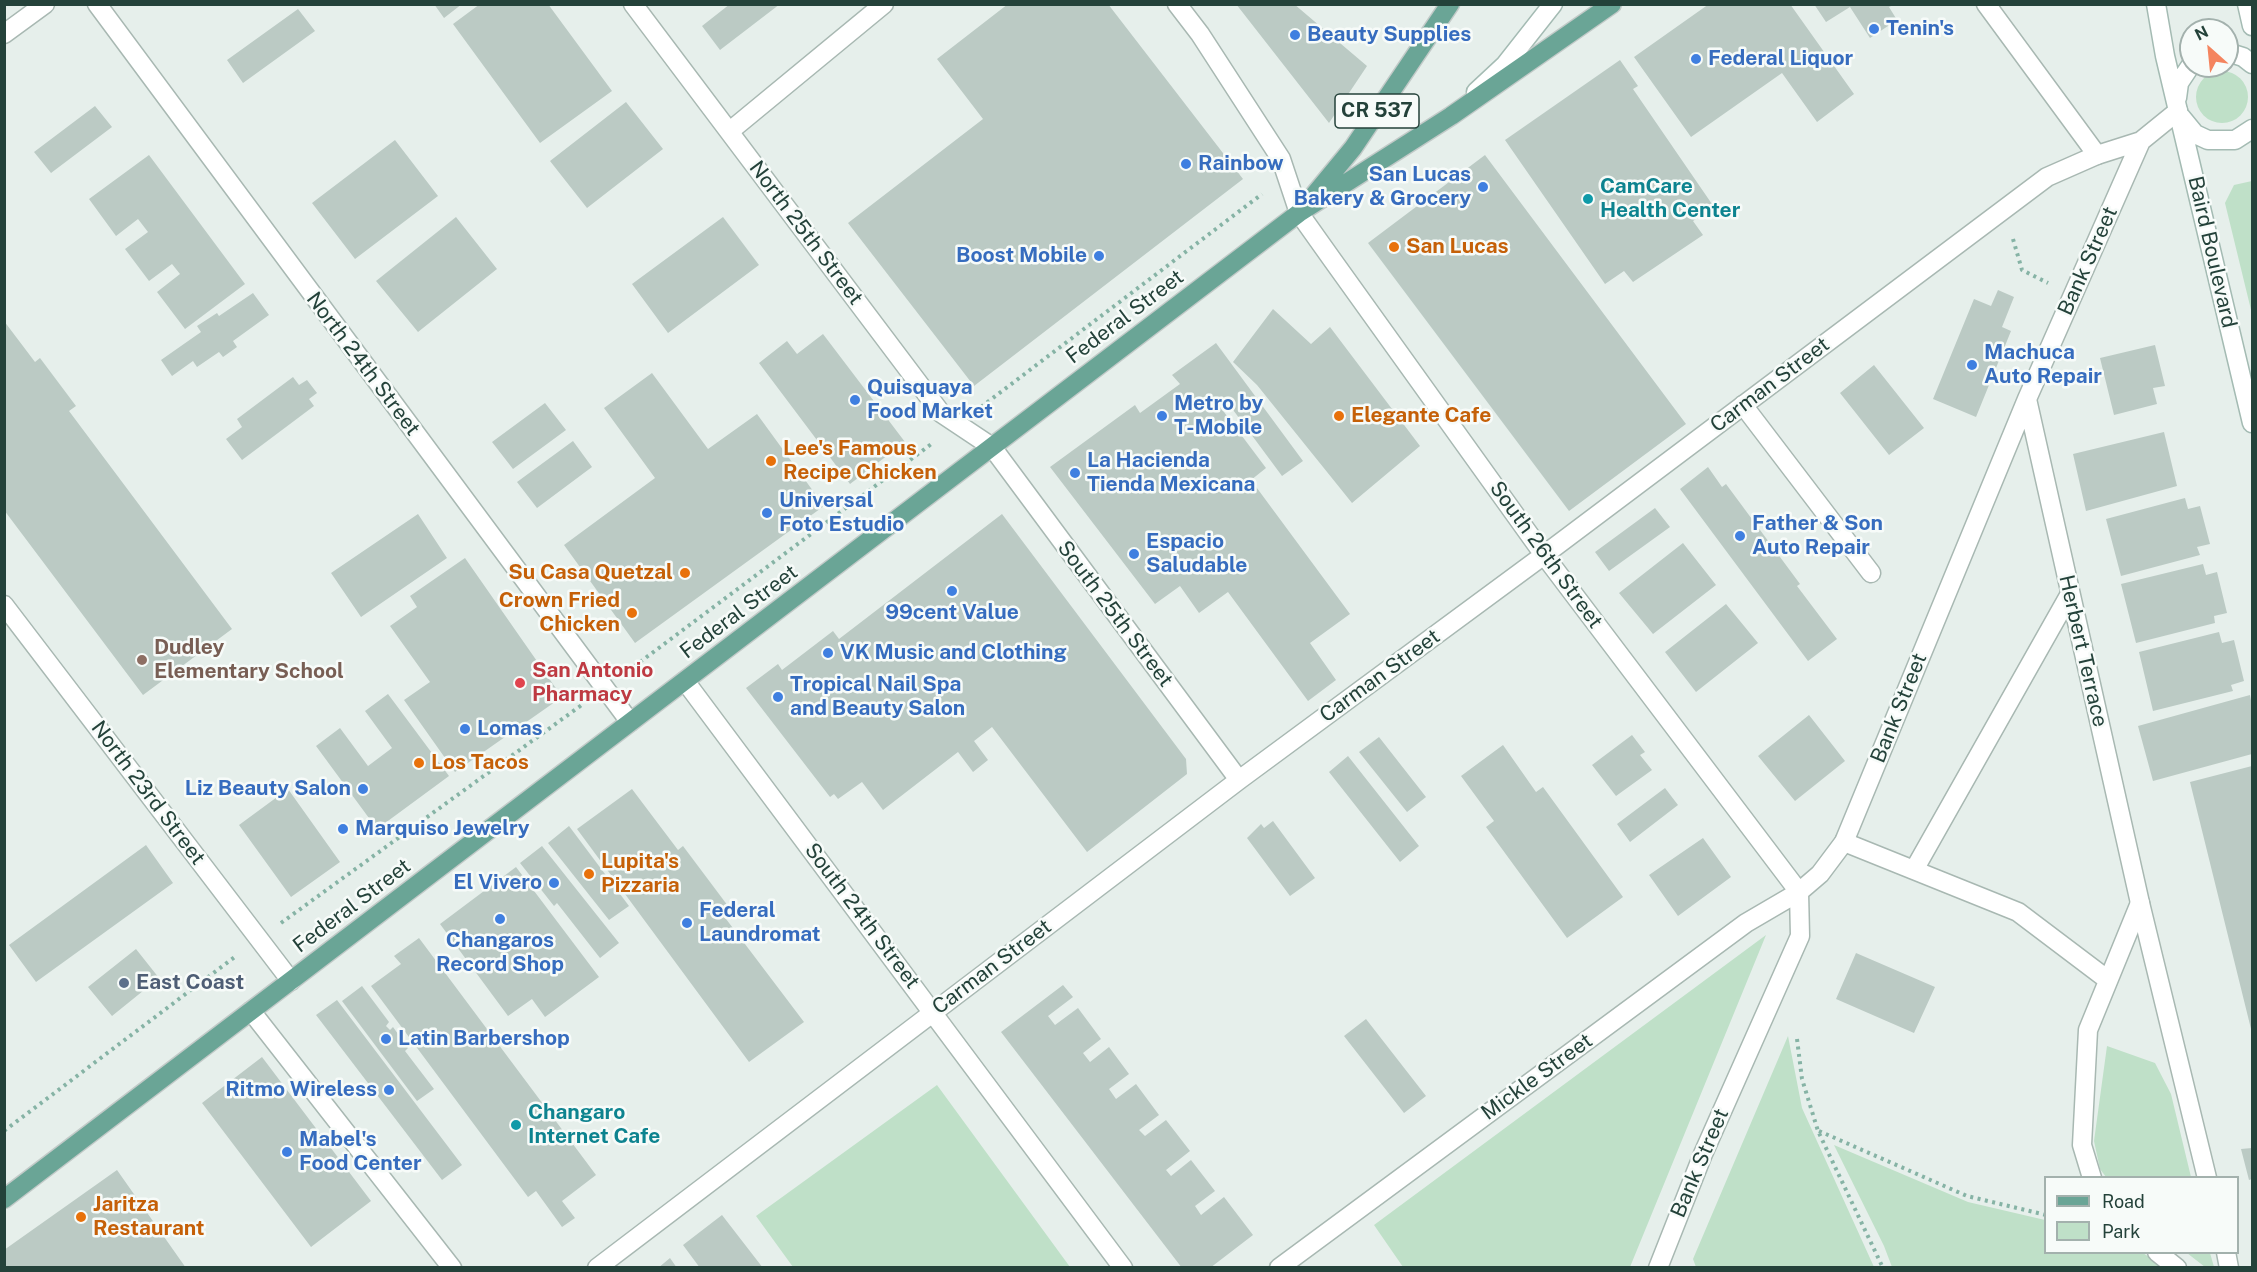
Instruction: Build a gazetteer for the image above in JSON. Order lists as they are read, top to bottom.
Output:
{
  "streets": {
    "main road": ["CR 537", "Federal Street"],
    "street": [
      "North 25th Street",
      "Baird Boulevard",
      "Bank Street",
      "North 24th Street",
      "Carman Street",
      "South 26th Street",
      "South 25th Street",
      "Herbert Terrace",
      "North 23rd Street",
      "South 24th Street",
      "Mickle Street"
    ]
  },
  "crossings": [
    ["North 25th Street", "Federal Street"],
    ["North 25th Street", "South 25th Street"],
    ["Baird Boulevard", "Carman Street"],
    ["Bank Street", "Carman Street"],
    ["Bank Street", "South 26th Street"],
    ["Bank Street", "Herbert Terrace"],
    ["Bank Street", "Mickle Street"],
    ["Federal Street", "North 24th Street"],
    ["Federal Street", "South 26th Street"],
    ["Federal Street", "South 25th Street"],
    ["Federal Street", "North 23rd Street"],
    ["Federal Street", "South 24th Street"],
    ["Carman Street", "South 26th Street"],
    ["Carman Street", "South 25th Street"],
    ["Carman Street", "South 24th Street"],
    ["South 26th Street", "Mickle Street"]
  ],
  "places": [
    "Tenin's",
    "Beauty Supplies",
    "Federal Liquor",
    "Rainbow",
    "San Lucas Bakery & Grocery",
    "CamCare Health Center",
    "San Lucas",
    "Boost Mobile",
    "Machuca Auto Repair",
    "Quisquaya Food Market",
    "Metro by T-Mobile",
    "Elegante Cafe",
    "Lee's Famous Recipe Chicken",
    "La Hacienda Tienda Mexicana",
    "Universal Foto Estudio",
    "Father & Son Auto Repair",
    "Espacio Saludable",
    "Su Casa Quetzal",
    "99cent Value",
    "Crown Fried Chicken",
    "VK Music and Clothing",
    "Dudley Elementary School",
    "San Antonio Pharmacy",
    "Tropical Nail Spa and Beauty Salon",
    "Lomas",
    "Los Tacos",
    "Liz Beauty Salon",
    "Marquiso Jewelry",
    "Lupita's Pizzaria",
    "El Vivero",
    "Changaros Record Shop",
    "Federal Laundromat",
    "East Coast",
    "Latin Barbershop",
    "Ritmo Wireless",
    "Changaro Internet Cafe",
    "Mabel's Food Center",
    "Jaritza Restaurant"
  ],
  "legend": ["Road", "Park"],
  "north": "top left"
}
